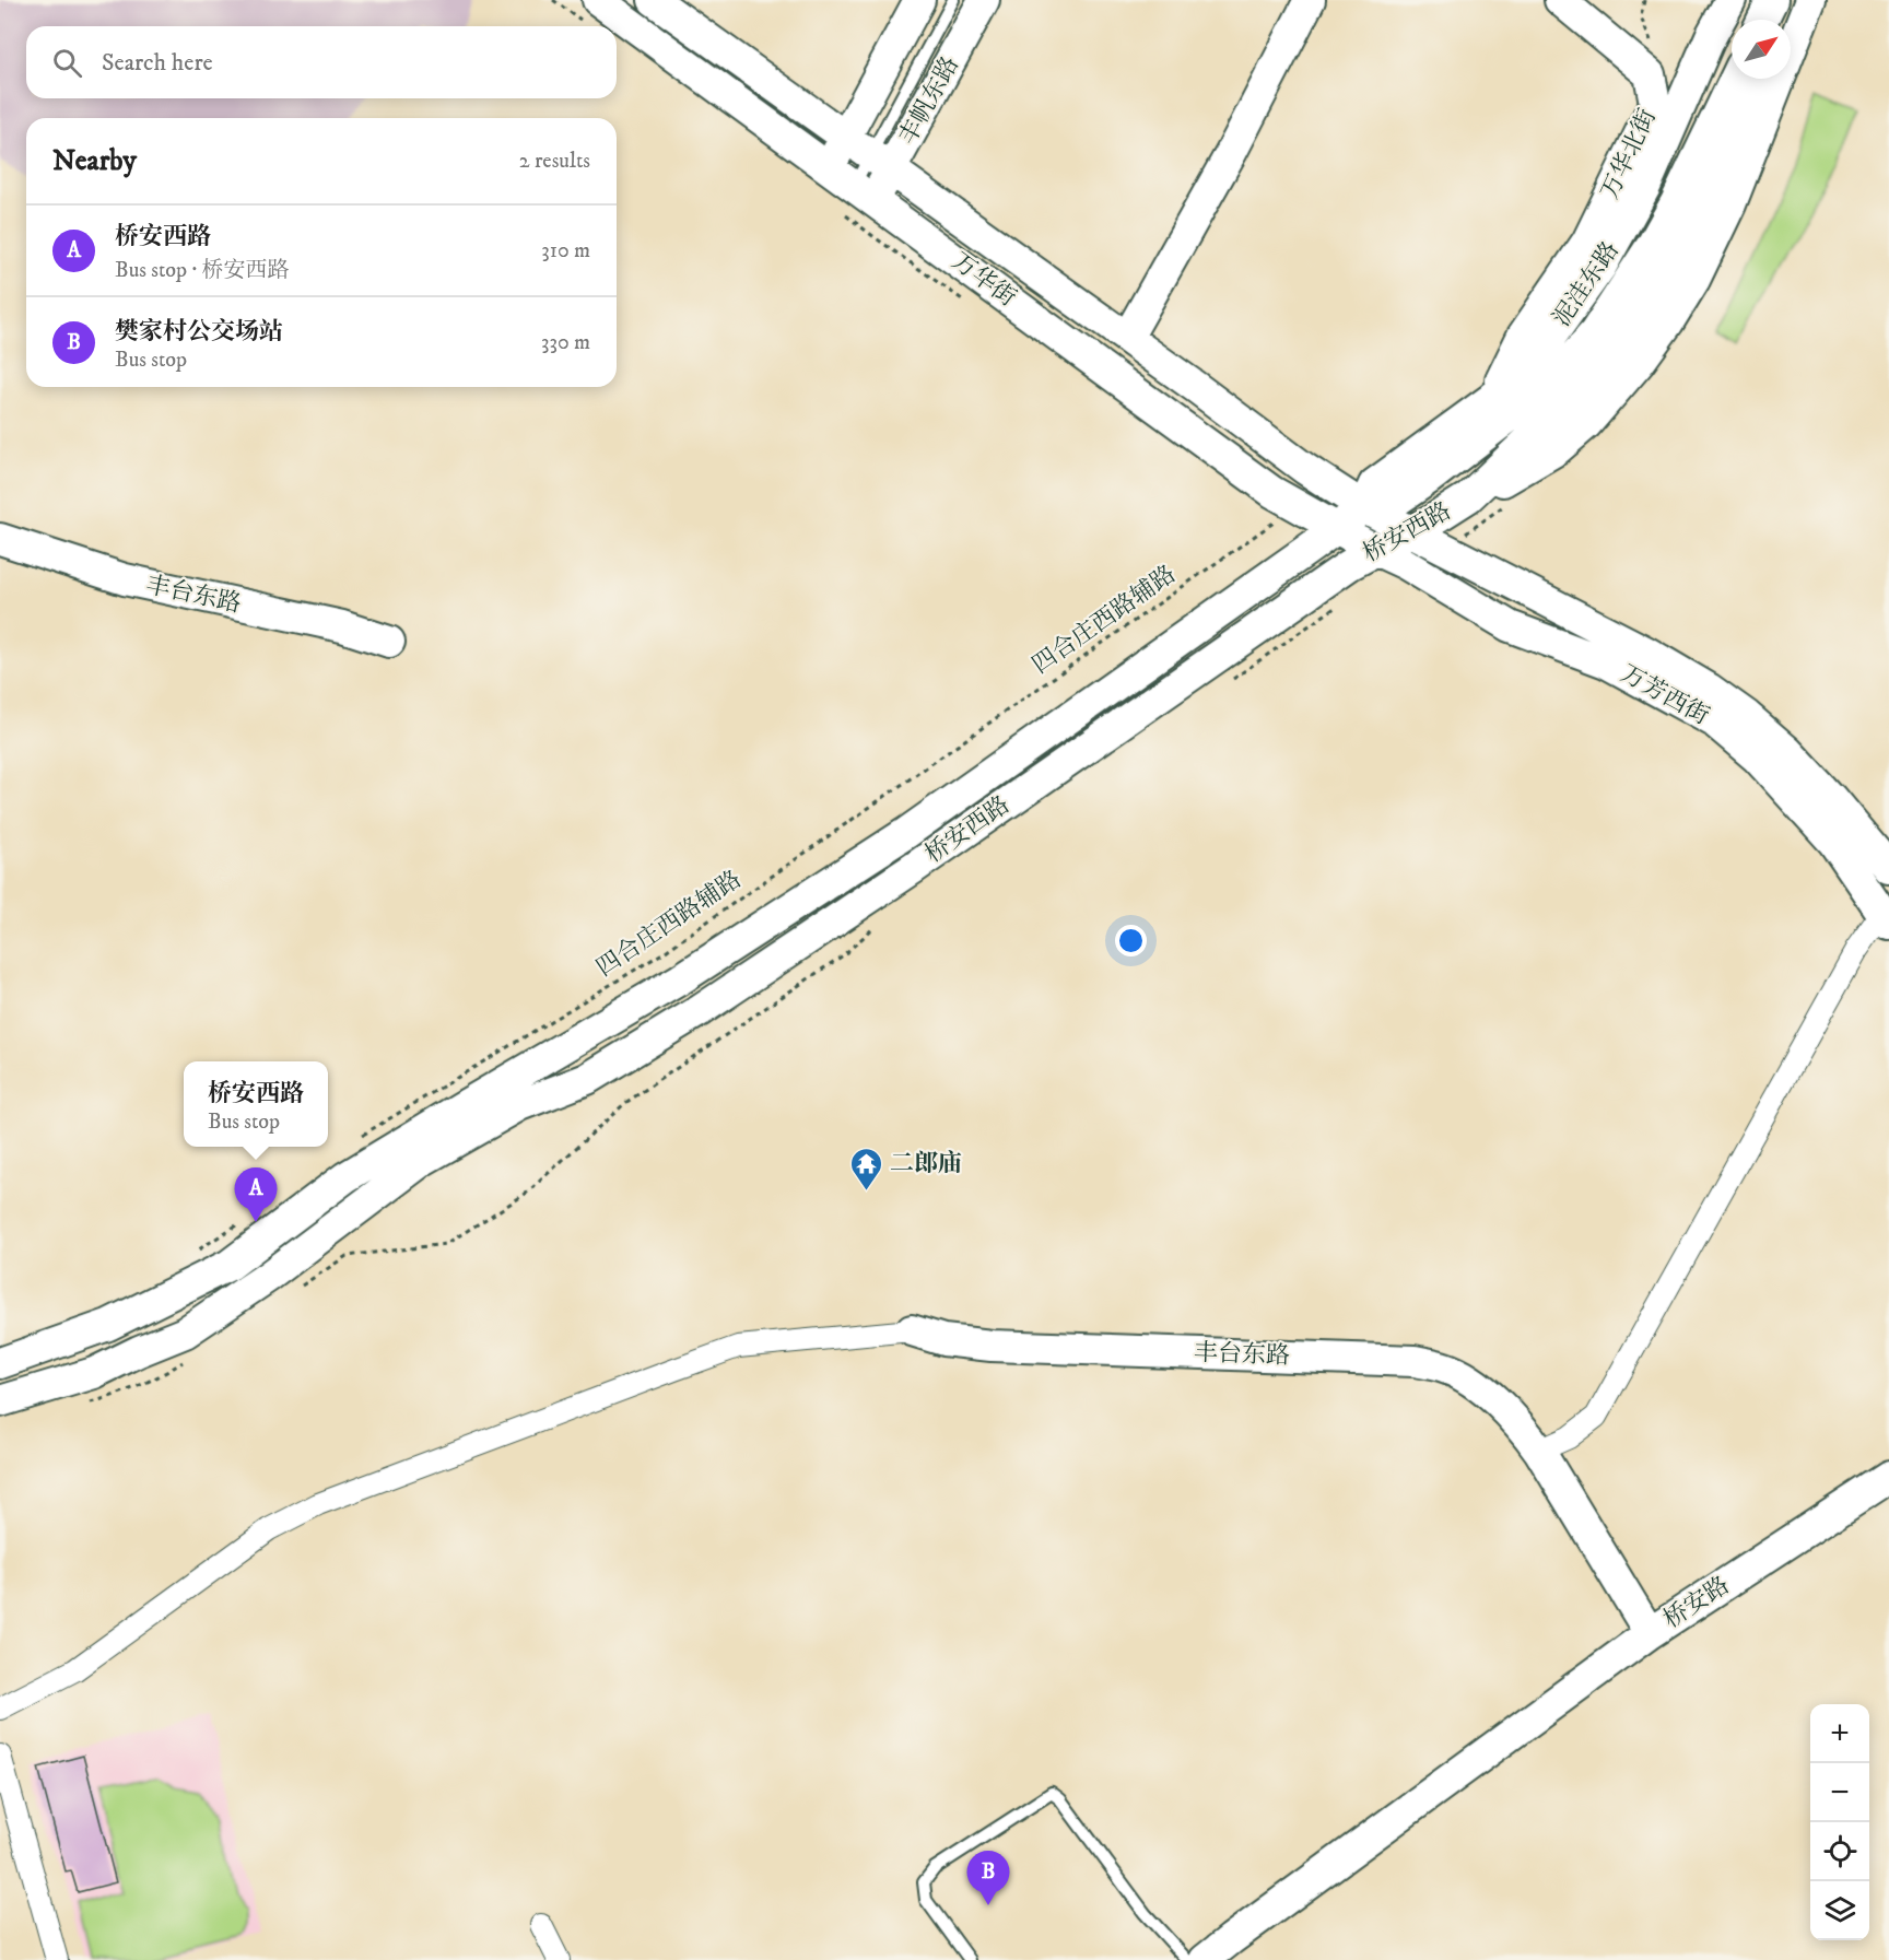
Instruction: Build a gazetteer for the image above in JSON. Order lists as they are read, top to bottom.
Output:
{
  "streets": {
    "main road": [
      "丰帆东路",
      "万华北街",
      "万华街",
      "泥洼东路",
      "桥安西路",
      "丰台东路",
      "万芳西街",
      "桥安路"
    ],
    "path": ["四合庄西路辅路"]
  },
  "crossings": [
    ["丰帆东路", "万华街"],
    ["万华北街", "泥洼东路"],
    ["万华街", "泥洼东路"],
    ["万华街", "桥安西路"],
    ["万华街", "万芳西街"],
    ["泥洼东路", "桥安西路"],
    ["桥安西路", "万芳西街"],
    ["丰台东路", "桥安路"]
  ],
  "places": {
    "temple": ["二郎庙"]
  },
  "north": "top right",
  "page": {
    "search": "Search here",
    "heading": ["Nearby", "2 results"],
    "list": [
      {
        "mark": "A",
        "name": "桥安西路",
        "note": "Bus stop · 桥安西路",
        "value": "310 m"
      },
      {
        "mark": "B",
        "name": "樊家村公交场站",
        "note": "Bus stop",
        "value": "330 m"
      }
    ],
    "popup": ["桥安西路", "Bus stop"],
    "pins": ["A", "B"],
    "map_buttons": ["+", "−"]
  }
}
